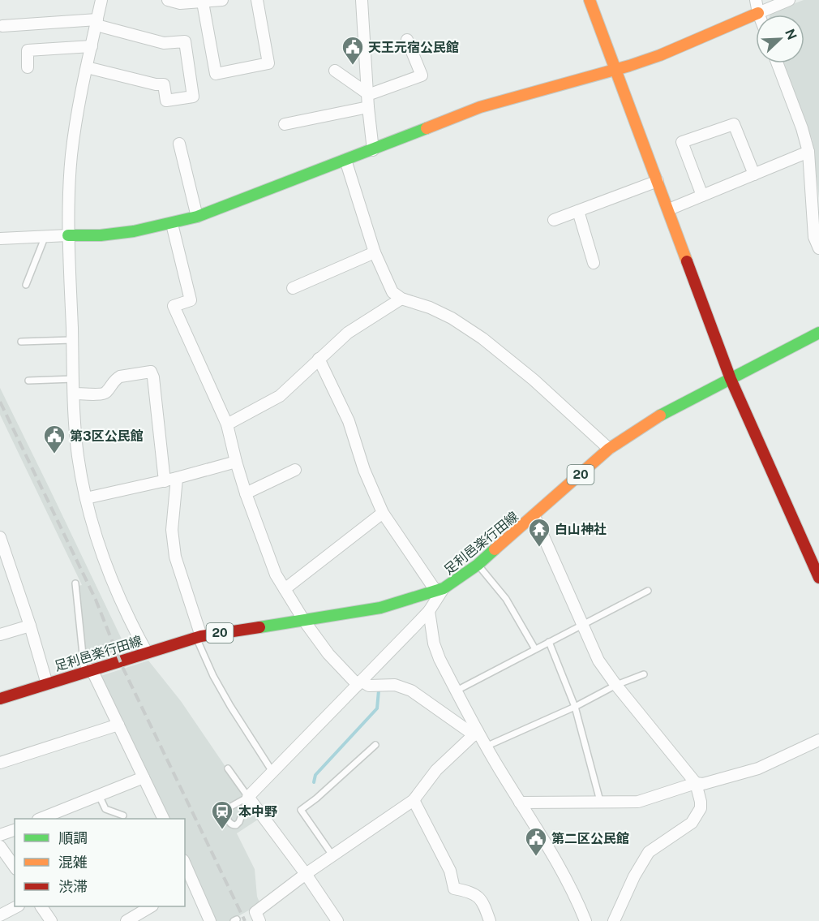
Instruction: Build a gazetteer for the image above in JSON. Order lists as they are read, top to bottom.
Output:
{
  "streets": {
    "street": ["20", "足利邑楽行田線"]
  },
  "places": {
    "public building": ["天王元宿公民館", "第3区公民館", "第二区公民館"],
    "temple": ["白山神社"],
    "station": ["本中野"]
  },
  "legend": ["順調", "混雑", "渋滞"],
  "north": "top right"
}
